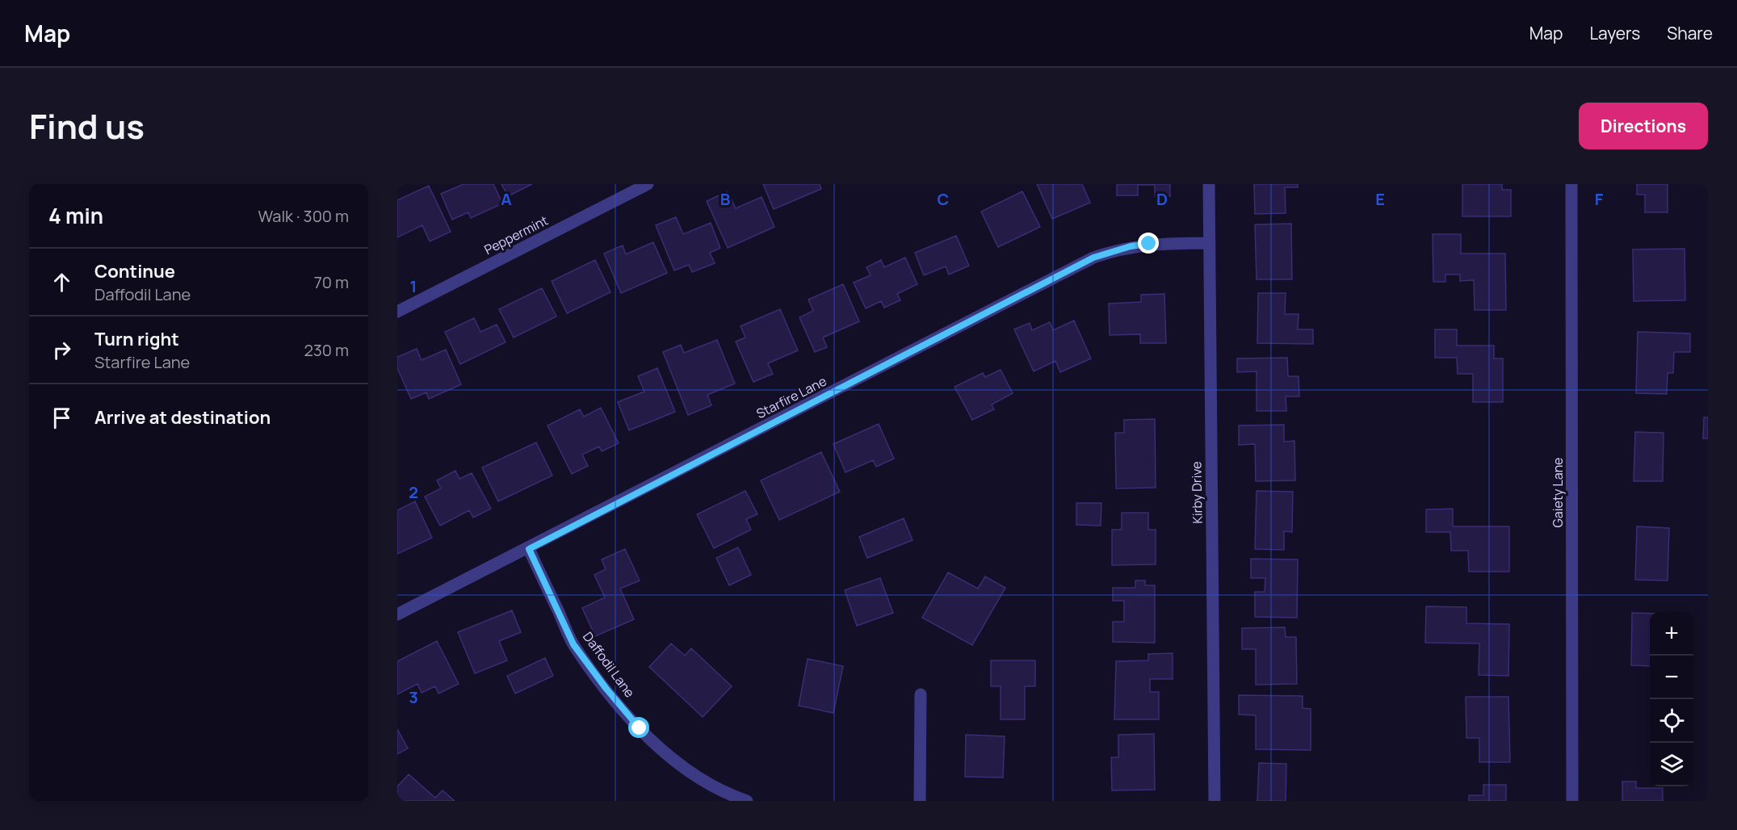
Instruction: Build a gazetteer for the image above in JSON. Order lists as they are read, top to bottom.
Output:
{
  "streets": {
    "street": [
      "Peppermint",
      "Starfire Lane",
      "Kirby Drive",
      "Gaiety Lane",
      "Daffodil Lane"
    ]
  },
  "crossings": [
    ["Starfire Lane", "Kirby Drive"],
    ["Starfire Lane", "Daffodil Lane"]
  ],
  "page": {
    "header": "Map",
    "nav": ["Map", "Layers", "Share"],
    "title": "Find us",
    "buttons": "Directions",
    "heading": ["4 min", "Walk · 300 m"],
    "list": [
      ["Continue", "Daffodil Lane", "70 m"],
      ["Turn right", "Starfire Lane", "230 m"],
      "Arrive at destination"
    ],
    "map_buttons": ["+", "−"]
  },
  "grid": {
    "columns": [
      "A",
      "B",
      "C",
      "D",
      "E",
      "F"
    ],
    "rows": ["1", "2", "3"]
  }
}
